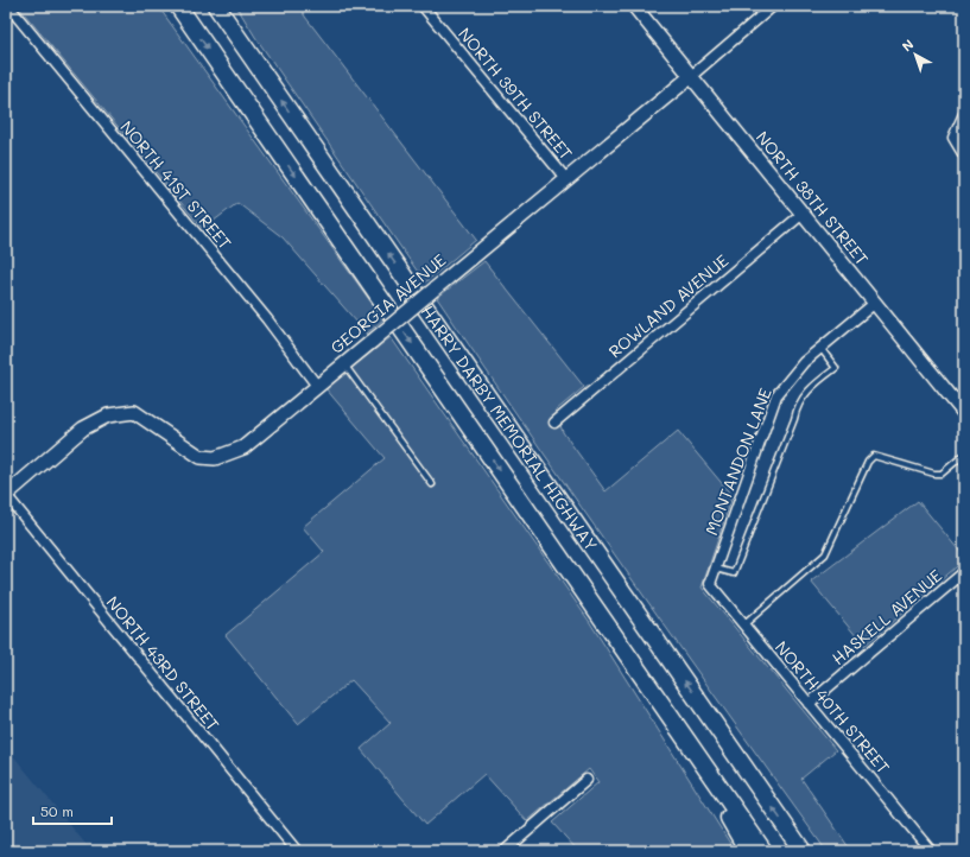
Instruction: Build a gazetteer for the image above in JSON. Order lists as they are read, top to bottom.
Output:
{
  "streets": {
    "highway": ["HARRY DARBY MEMORIAL HIGHWAY"],
    "street": [
      "NORTH 39TH STREET",
      "NORTH 41ST STREET",
      "NORTH 38TH STREET",
      "GEORGIA AVENUE",
      "ROWLAND AVENUE",
      "MONTANDON LANE",
      "HASKELL AVENUE",
      "NORTH 43RD STREET",
      "NORTH 40TH STREET"
    ]
  },
  "crossings": [
    ["NORTH 39TH STREET", "GEORGIA AVENUE"],
    ["NORTH 41ST STREET", "GEORGIA AVENUE"],
    ["NORTH 38TH STREET", "GEORGIA AVENUE"],
    ["NORTH 38TH STREET", "ROWLAND AVENUE"],
    ["NORTH 38TH STREET", "MONTANDON LANE"],
    ["GEORGIA AVENUE", "NORTH 43RD STREET"],
    ["MONTANDON LANE", "NORTH 40TH STREET"],
    ["HASKELL AVENUE", "NORTH 40TH STREET"]
  ],
  "scale_bar": "50 m",
  "north": "top left"
}
